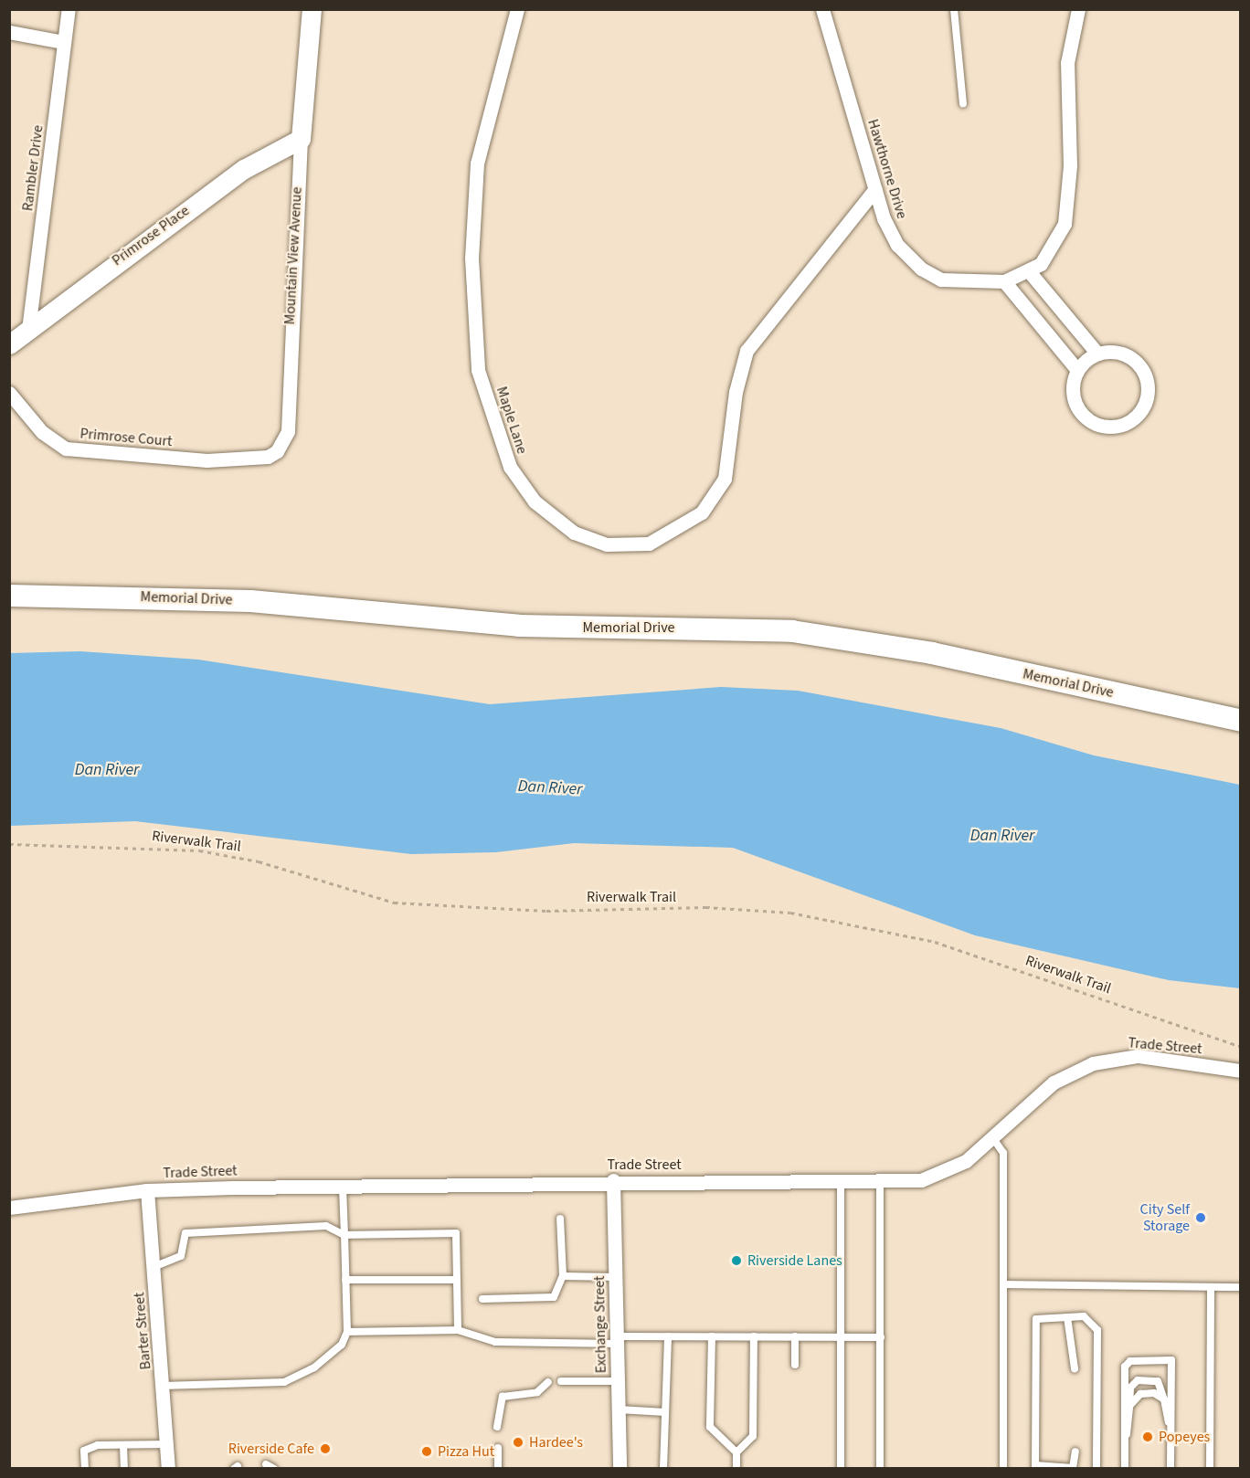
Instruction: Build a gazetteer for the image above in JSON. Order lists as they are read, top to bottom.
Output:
{
  "streets": {
    "main road": ["Memorial Drive"],
    "street": [
      "Rambler Drive",
      "Hawthorne Drive",
      "Primrose Place",
      "Mountain View Avenue",
      "Maple Lane",
      "Primrose Court",
      "Trade Street",
      "Exchange Street",
      "Barter Street"
    ],
    "path": ["Riverwalk Trail"]
  },
  "crossings": [
    ["Rambler Drive", "Primrose Place"],
    ["Hawthorne Drive", "Maple Lane"],
    ["Primrose Place", "Mountain View Avenue"],
    ["Mountain View Avenue", "Primrose Court"],
    ["Trade Street", "Exchange Street"],
    ["Trade Street", "Barter Street"]
  ],
  "water": ["Dan River"],
  "places": [
    "City Self Storage",
    "Riverside Lanes",
    "Popeyes",
    "Hardee's",
    "Riverside Cafe",
    "Pizza Hut"
  ]
}
